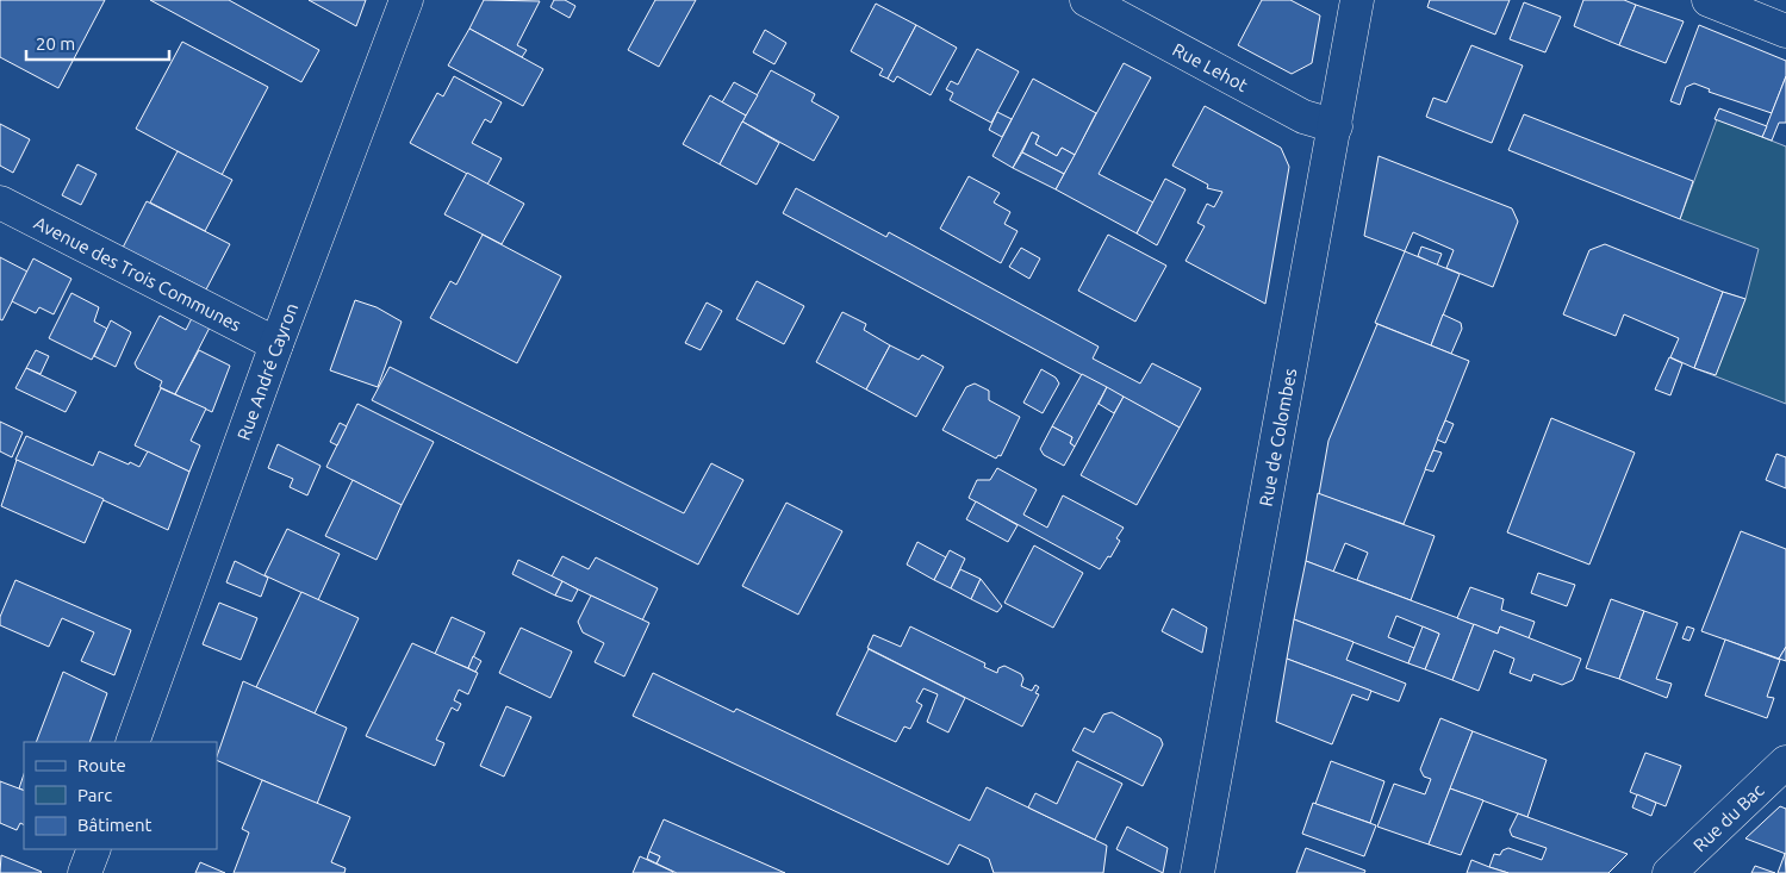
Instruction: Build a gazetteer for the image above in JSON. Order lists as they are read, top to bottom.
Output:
{
  "streets": {
    "street": [
      "Rue Lehot",
      "Avenue des Trois Communes",
      "Rue André Cayron",
      "Rue de Colombes",
      "Rue du Bac"
    ]
  },
  "crossings": [
    ["Rue Lehot", "Rue de Colombes"],
    ["Avenue des Trois Communes", "Rue André Cayron"]
  ],
  "legend": ["Route", "Parc", "Bâtiment"],
  "scale_bar": "20 m"
}
